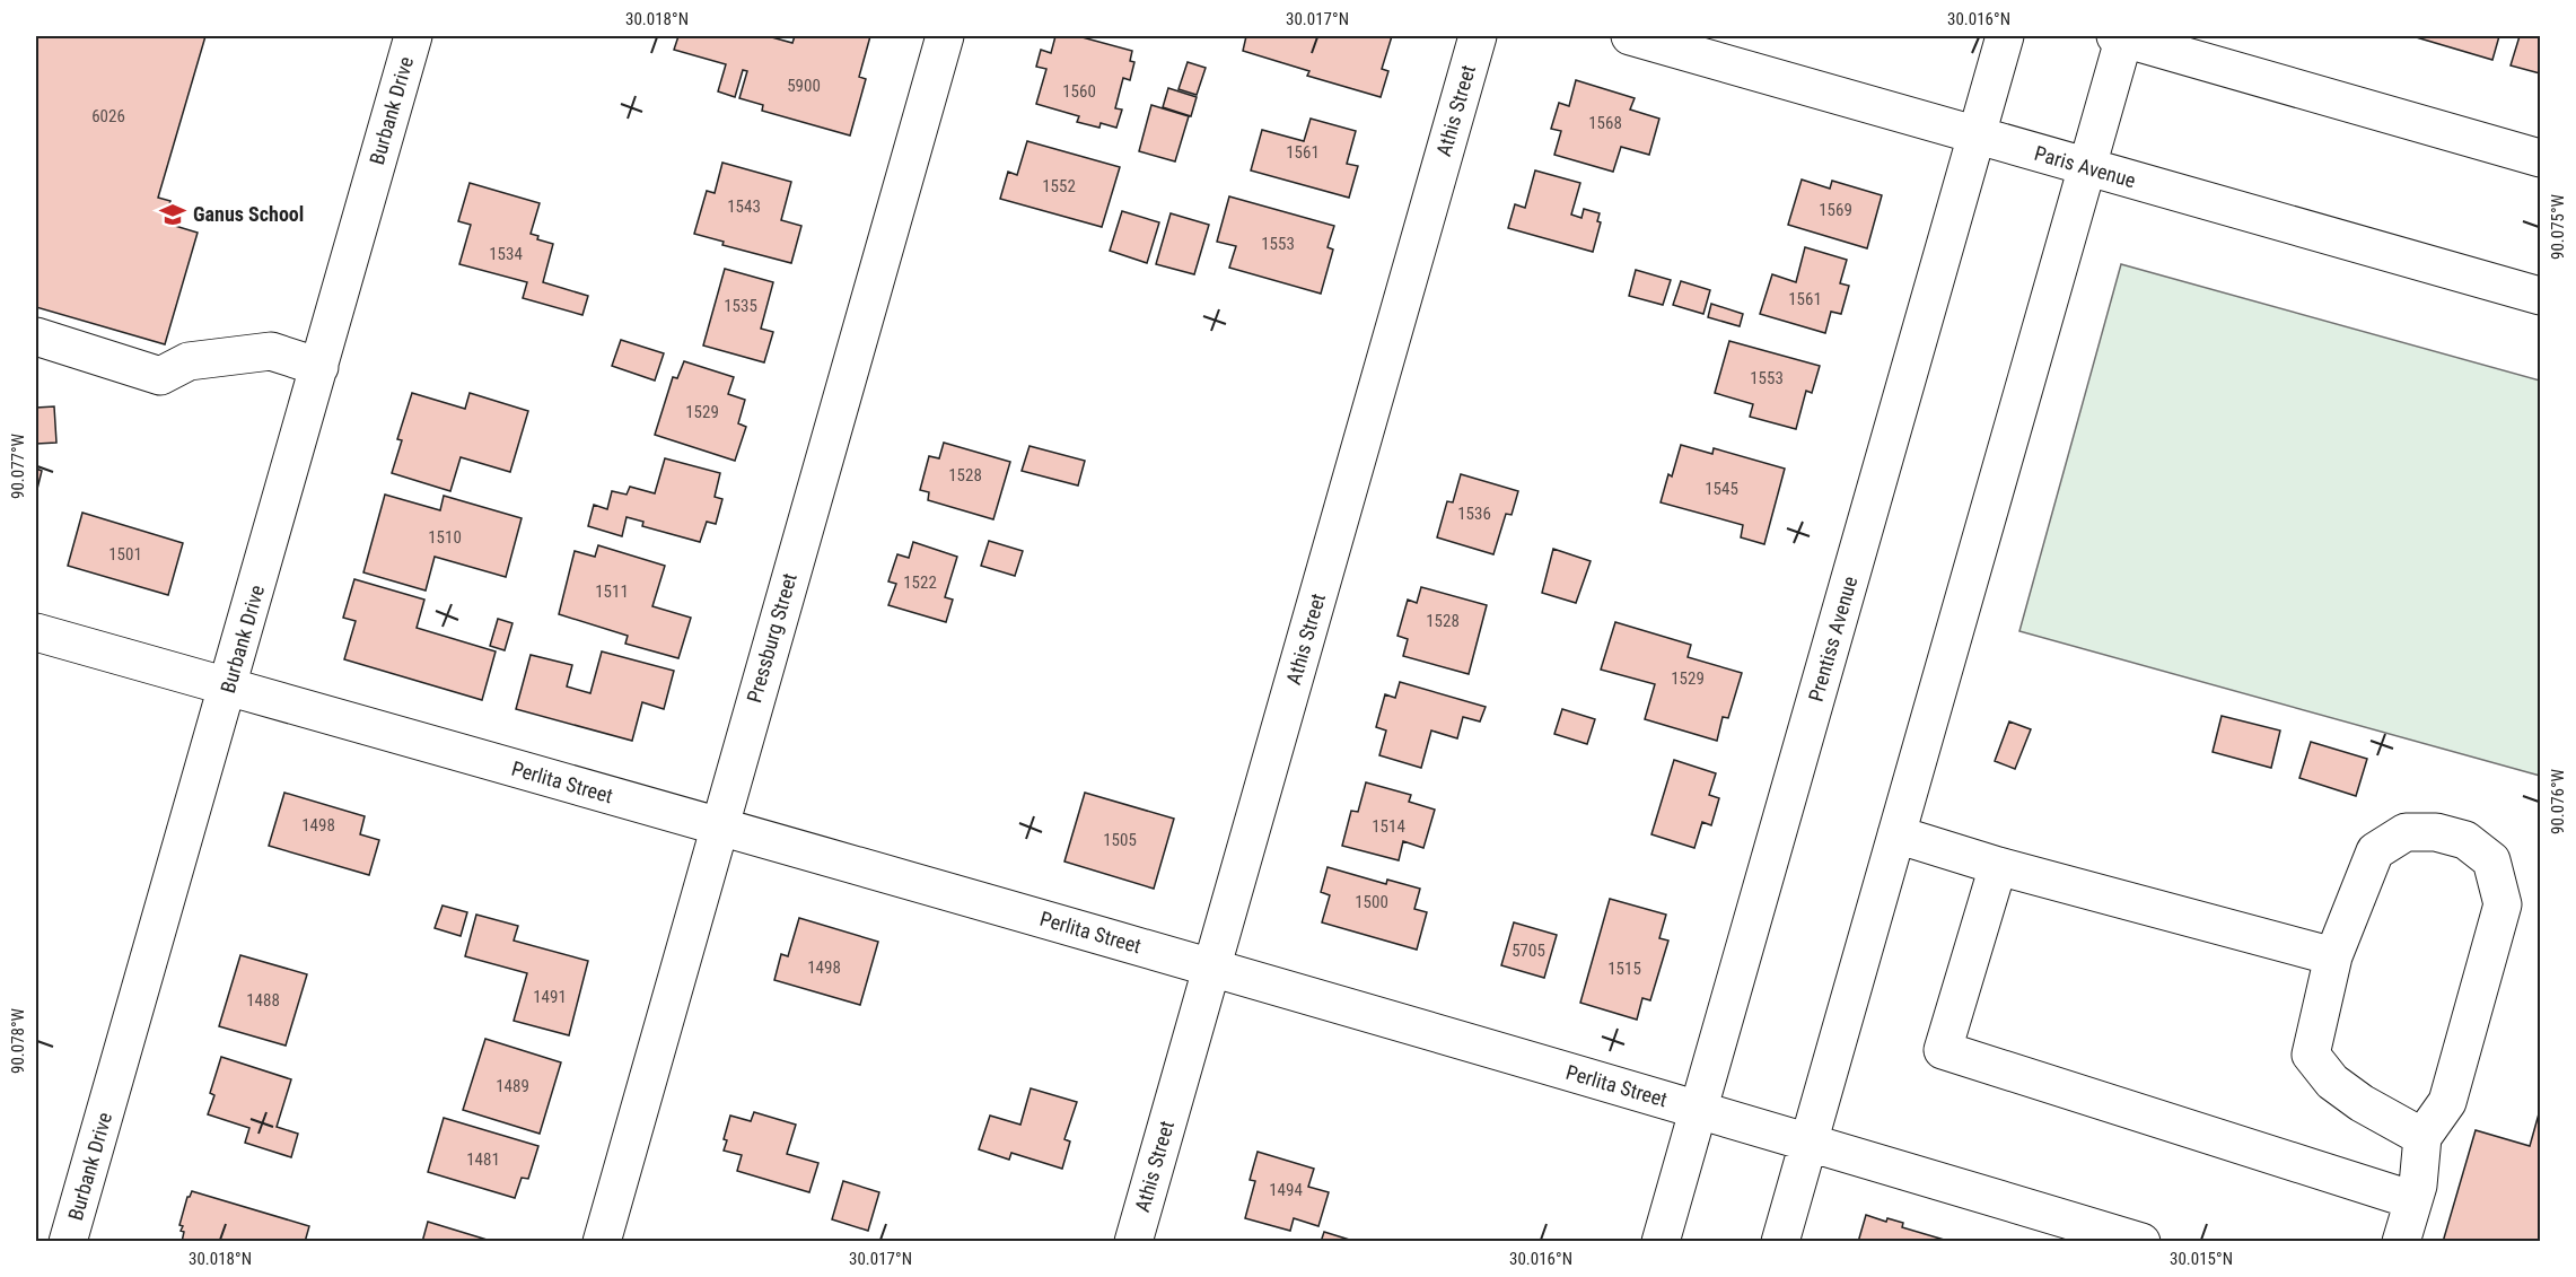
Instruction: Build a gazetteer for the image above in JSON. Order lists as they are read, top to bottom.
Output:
{
  "streets": {
    "street": [
      "Burbank Drive",
      "Athis Street",
      "Paris Avenue",
      "Pressburg Street",
      "Prentiss Avenue",
      "Perlita Street"
    ]
  },
  "crossings": [
    ["Burbank Drive", "Perlita Street"],
    ["Athis Street", "Perlita Street"],
    ["Paris Avenue", "Prentiss Avenue"],
    ["Pressburg Street", "Perlita Street"],
    ["Prentiss Avenue", "Perlita Street"]
  ],
  "places": {
    "school or university": ["Ganus School"]
  },
  "house_numbers": [
    "5900",
    "1560",
    "6026",
    "1568",
    "1561",
    "1552",
    "1543",
    "1569",
    "1553",
    "1534",
    "1561",
    "1535",
    "1553",
    "1529",
    "1528",
    "1545",
    "1536",
    "1510",
    "1501",
    "1522",
    "1511",
    "1528",
    "1529",
    "1498",
    "1514",
    "1505",
    "1500",
    "5705",
    "1498",
    "1515",
    "1491",
    "1488",
    "1489",
    "1481",
    "1494"
  ],
  "coordinates": [
    "30.018°N",
    "30.017°N",
    "30.016°N",
    "90.075°W",
    "90.077°W",
    "90.076°W",
    "90.078°W",
    "30.015°N"
  ]
}
